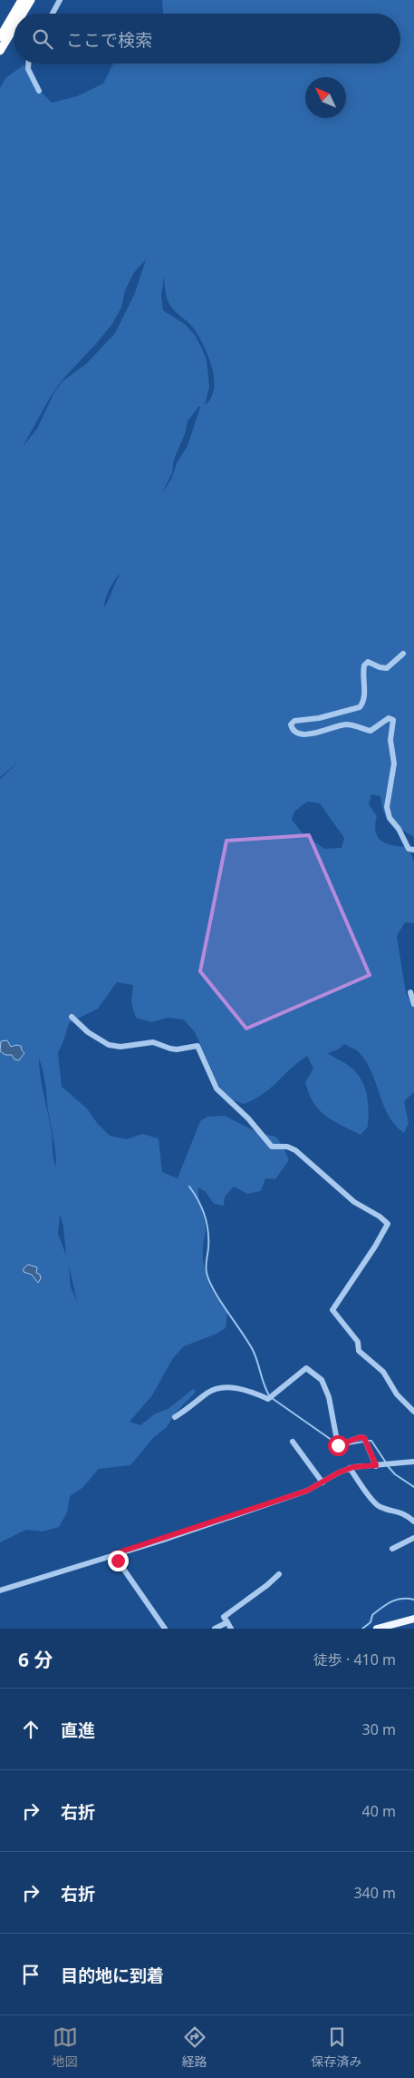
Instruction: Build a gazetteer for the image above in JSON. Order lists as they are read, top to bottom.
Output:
{
  "north": "top left",
  "page": {
    "search": "ここで検索",
    "heading": ["6 分", "徒歩 · 410 m"],
    "list": [
      ["直進", "30 m"],
      ["右折", "40 m"],
      ["右折", "340 m"],
      "目的地に到着"
    ],
    "nav": ["地図", "経路", "保存済み"]
  }
}
